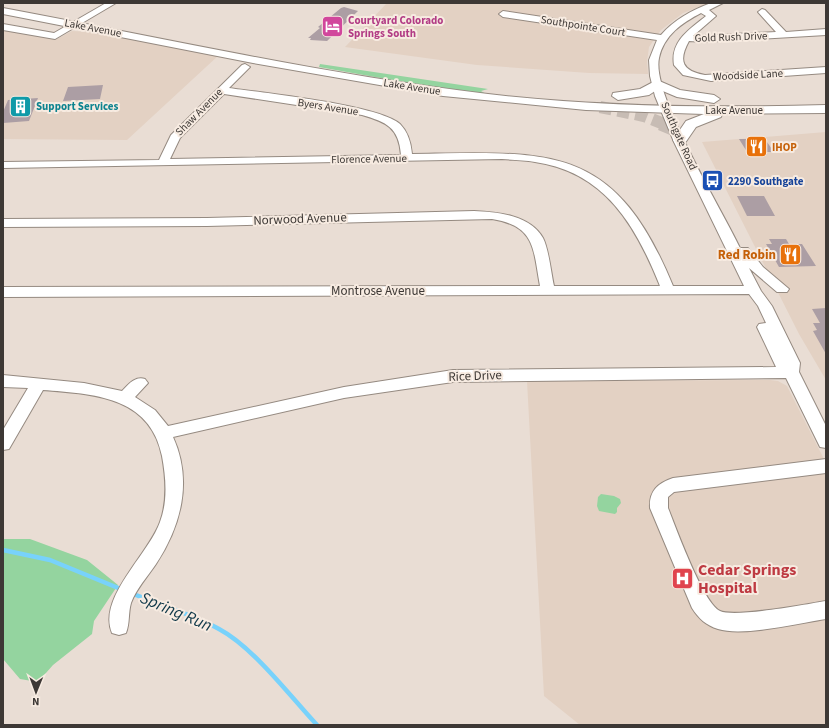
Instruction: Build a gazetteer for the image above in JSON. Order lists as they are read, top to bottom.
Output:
{
  "streets": {
    "main road": ["Lake Avenue"],
    "street": [
      "Southpointe Court",
      "Gold Rush Drive",
      "Woodside Lane",
      "Byers Avenue",
      "Shaw Avenue",
      "Southgate Road",
      "Florence Avenue",
      "Norwood Avenue",
      "Montrose Avenue",
      "Rice Drive"
    ]
  },
  "crossings": [
    ["Southpointe Court", "Southgate Road"],
    ["Lake Avenue", "Southgate Road"],
    ["Gold Rush Drive", "Woodside Lane"],
    ["Gold Rush Drive", "Southgate Road"],
    ["Byers Avenue", "Shaw Avenue"],
    ["Byers Avenue", "Florence Avenue"],
    ["Shaw Avenue", "Florence Avenue"],
    ["Southgate Road", "Montrose Avenue"],
    ["Southgate Road", "Rice Drive"],
    ["Florence Avenue", "Montrose Avenue"],
    ["Norwood Avenue", "Montrose Avenue"]
  ],
  "water": ["Spring Run"],
  "places": {
    "hotel": ["Courtyard Colorado Springs South"],
    "building": ["Support Services"],
    "restaurant": ["IHOP", "Red Robin"],
    "bus stop": ["2290 Southgate"],
    "hospital": ["Cedar Springs Hospital"]
  },
  "north": "bottom"
}
